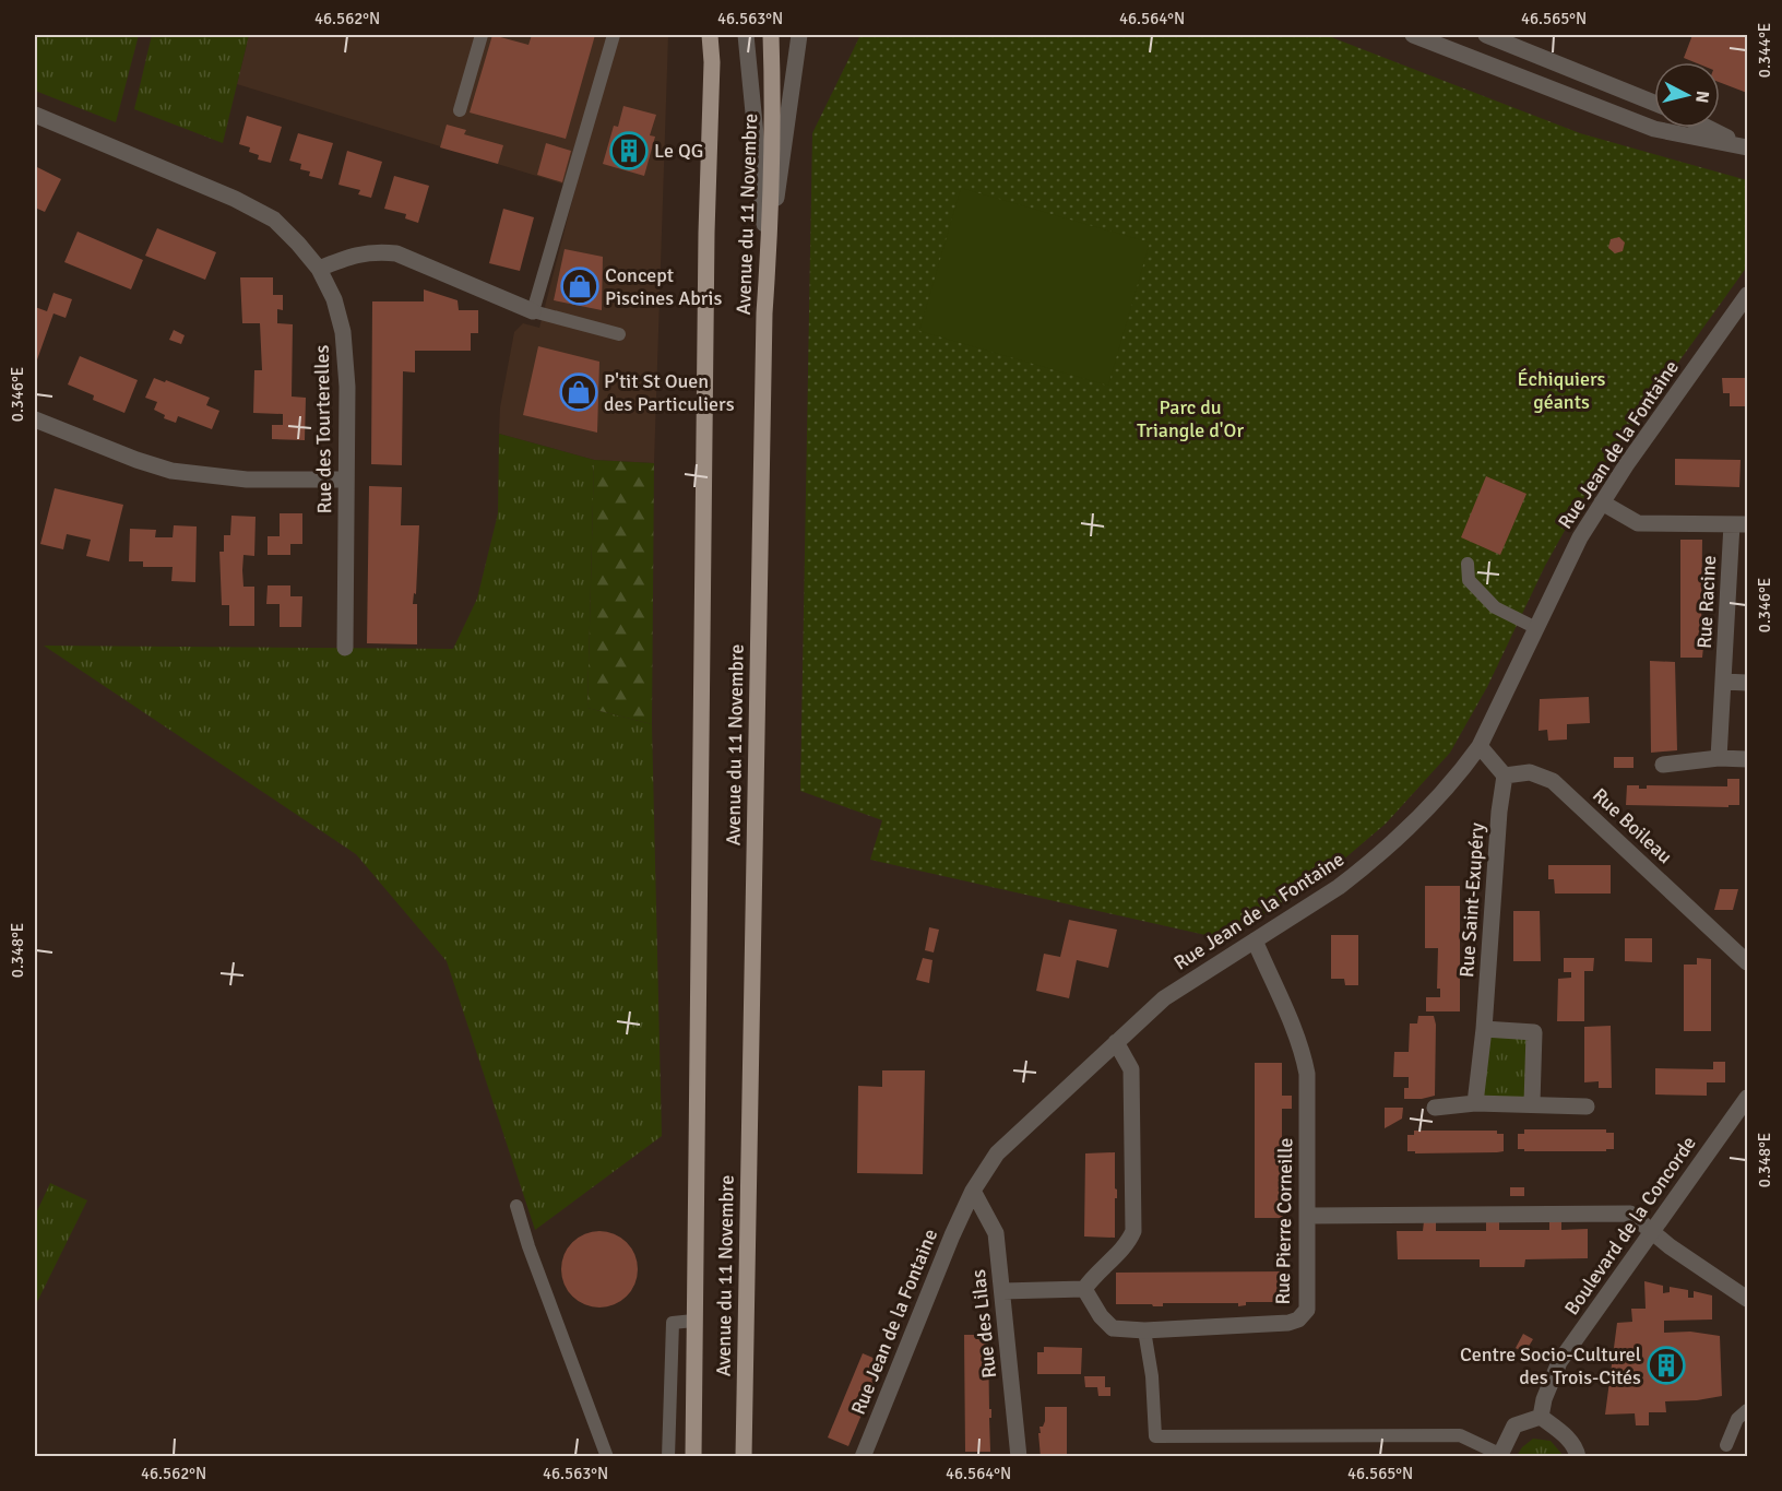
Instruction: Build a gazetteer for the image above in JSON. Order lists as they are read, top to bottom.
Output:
{
  "streets": {
    "main road": ["Avenue du 11 Novembre"],
    "street": [
      "Rue des Tourterelles",
      "Rue Jean de la Fontaine",
      "Rue Racine",
      "Rue Boileau",
      "Rue Saint-Exupéry",
      "Rue Pierre Corneille",
      "Boulevard de la Concorde",
      "Rue des Lilas"
    ]
  },
  "crossings": [
    ["Rue Jean de la Fontaine", "Rue Pierre Corneille"],
    ["Rue Jean de la Fontaine", "Rue des Lilas"],
    ["Rue Boileau", "Rue Saint-Exupéry"]
  ],
  "parks": ["Échiquiers géants", "Parc du Triangle d'Or"],
  "places": {
    "building": ["Le QG", "Centre Socio-Culturel des Trois-Cités"],
    "shop": ["Concept Piscines Abris", "P'tit St Ouen des Particuliers"]
  },
  "north": "right",
  "coordinates": [
    "46.562°N",
    "46.563°N",
    "46.564°N",
    "46.565°N",
    "0.344°E",
    "0.346°E",
    "0.348°E"
  ]
}
